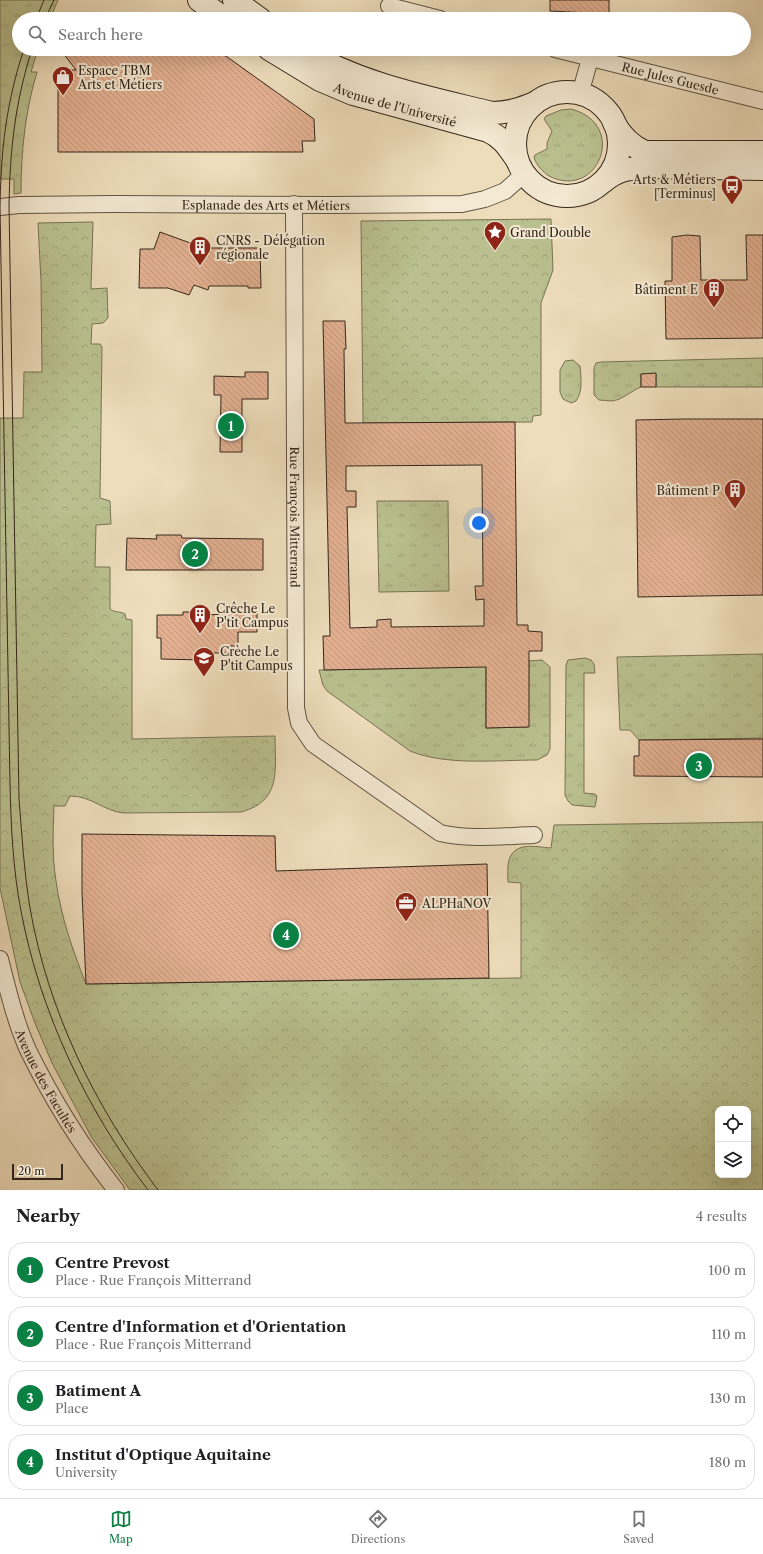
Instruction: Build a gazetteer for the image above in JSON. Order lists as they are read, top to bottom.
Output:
{
  "streets": {
    "street": [
      "Rue Jules Guesde",
      "Avenue de l'Université",
      "Esplanade des Arts et Métiers",
      "Rue François Mitterrand",
      "Avenue des Facultés"
    ]
  },
  "crossings": [
    ["Avenue de l'Université", "Esplanade des Arts et Métiers"],
    ["Esplanade des Arts et Métiers", "Rue François Mitterrand"]
  ],
  "places": {
    "shop": ["Espace TBM Arts et Métiers"],
    "bus stop": ["Arts & Métiers [Terminus]"],
    "place": ["Grand Double"],
    "building": [
      "CNRS - Délégation régionale",
      "Bâtiment E",
      "Bâtiment P",
      "Crêche Le P'tit Campus"
    ],
    "school or university": ["Crèche Le P'tit Campus"],
    "office": ["ALPHaNOV"]
  },
  "scale_bar": "20 m",
  "page": {
    "search": "Search here",
    "pins": [
      "1",
      "2",
      "3",
      "4"
    ],
    "scale": "20 m",
    "heading": ["Nearby", "4 results"],
    "list": [
      {
        "mark": "1",
        "name": "Centre Prevost",
        "note": "Place · Rue François Mitterrand",
        "value": "100 m"
      },
      {
        "mark": "2",
        "name": "Centre d'Information et d'Orientation",
        "note": "Place · Rue François Mitterrand",
        "value": "110 m"
      },
      {
        "mark": "3",
        "name": "Batiment A",
        "note": "Place",
        "value": "130 m"
      },
      {
        "mark": "4",
        "name": "Institut d'Optique Aquitaine",
        "note": "University",
        "value": "180 m"
      }
    ],
    "nav": ["Map", "Directions", "Saved"]
  }
}
